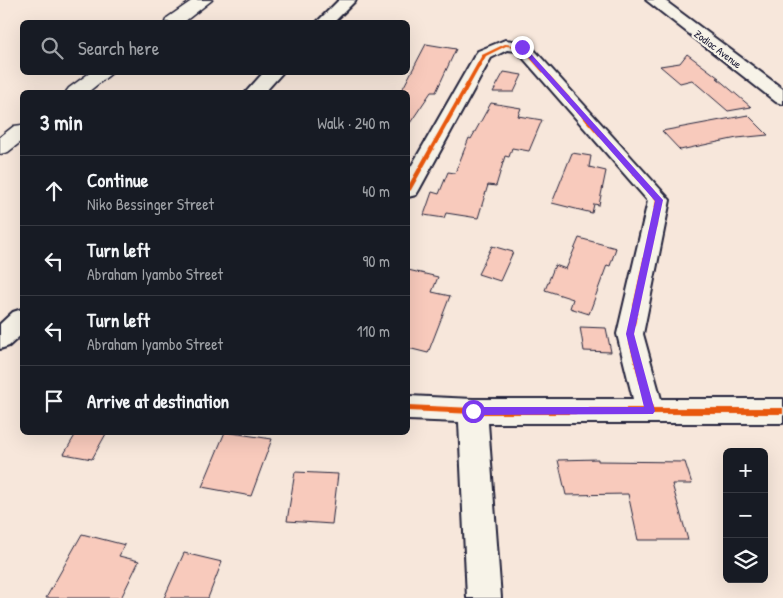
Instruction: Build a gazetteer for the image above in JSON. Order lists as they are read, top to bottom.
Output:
{
  "streets": {
    "street": ["Zodiac Avenue"]
  },
  "page": {
    "search": "Search here",
    "heading": ["3 min", "Walk · 240 m"],
    "list": [
      ["Continue", "Niko Bessinger Street", "40 m"],
      ["Turn left", "Abraham Iyambo Street", "90 m"],
      ["Turn left", "Abraham Iyambo Street", "110 m"],
      "Arrive at destination"
    ],
    "map_buttons": ["+", "−"]
  }
}
